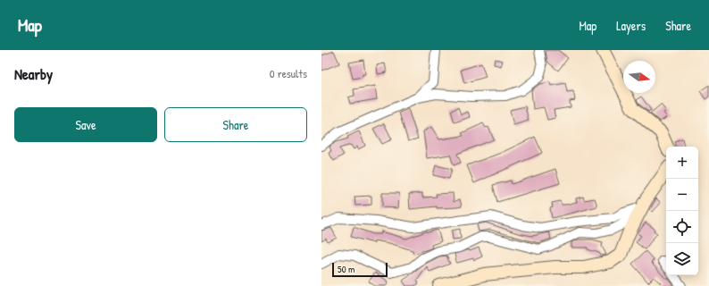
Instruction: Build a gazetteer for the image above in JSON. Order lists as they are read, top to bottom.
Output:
{
  "scale_bar": "50 m",
  "north": "right",
  "page": {
    "header": "Map",
    "nav": ["Map", "Layers", "Share"],
    "heading": ["Nearby", "0 results"],
    "buttons": ["Save", "Share"],
    "map_buttons": ["+", "−"],
    "scale": "50 m"
  }
}
